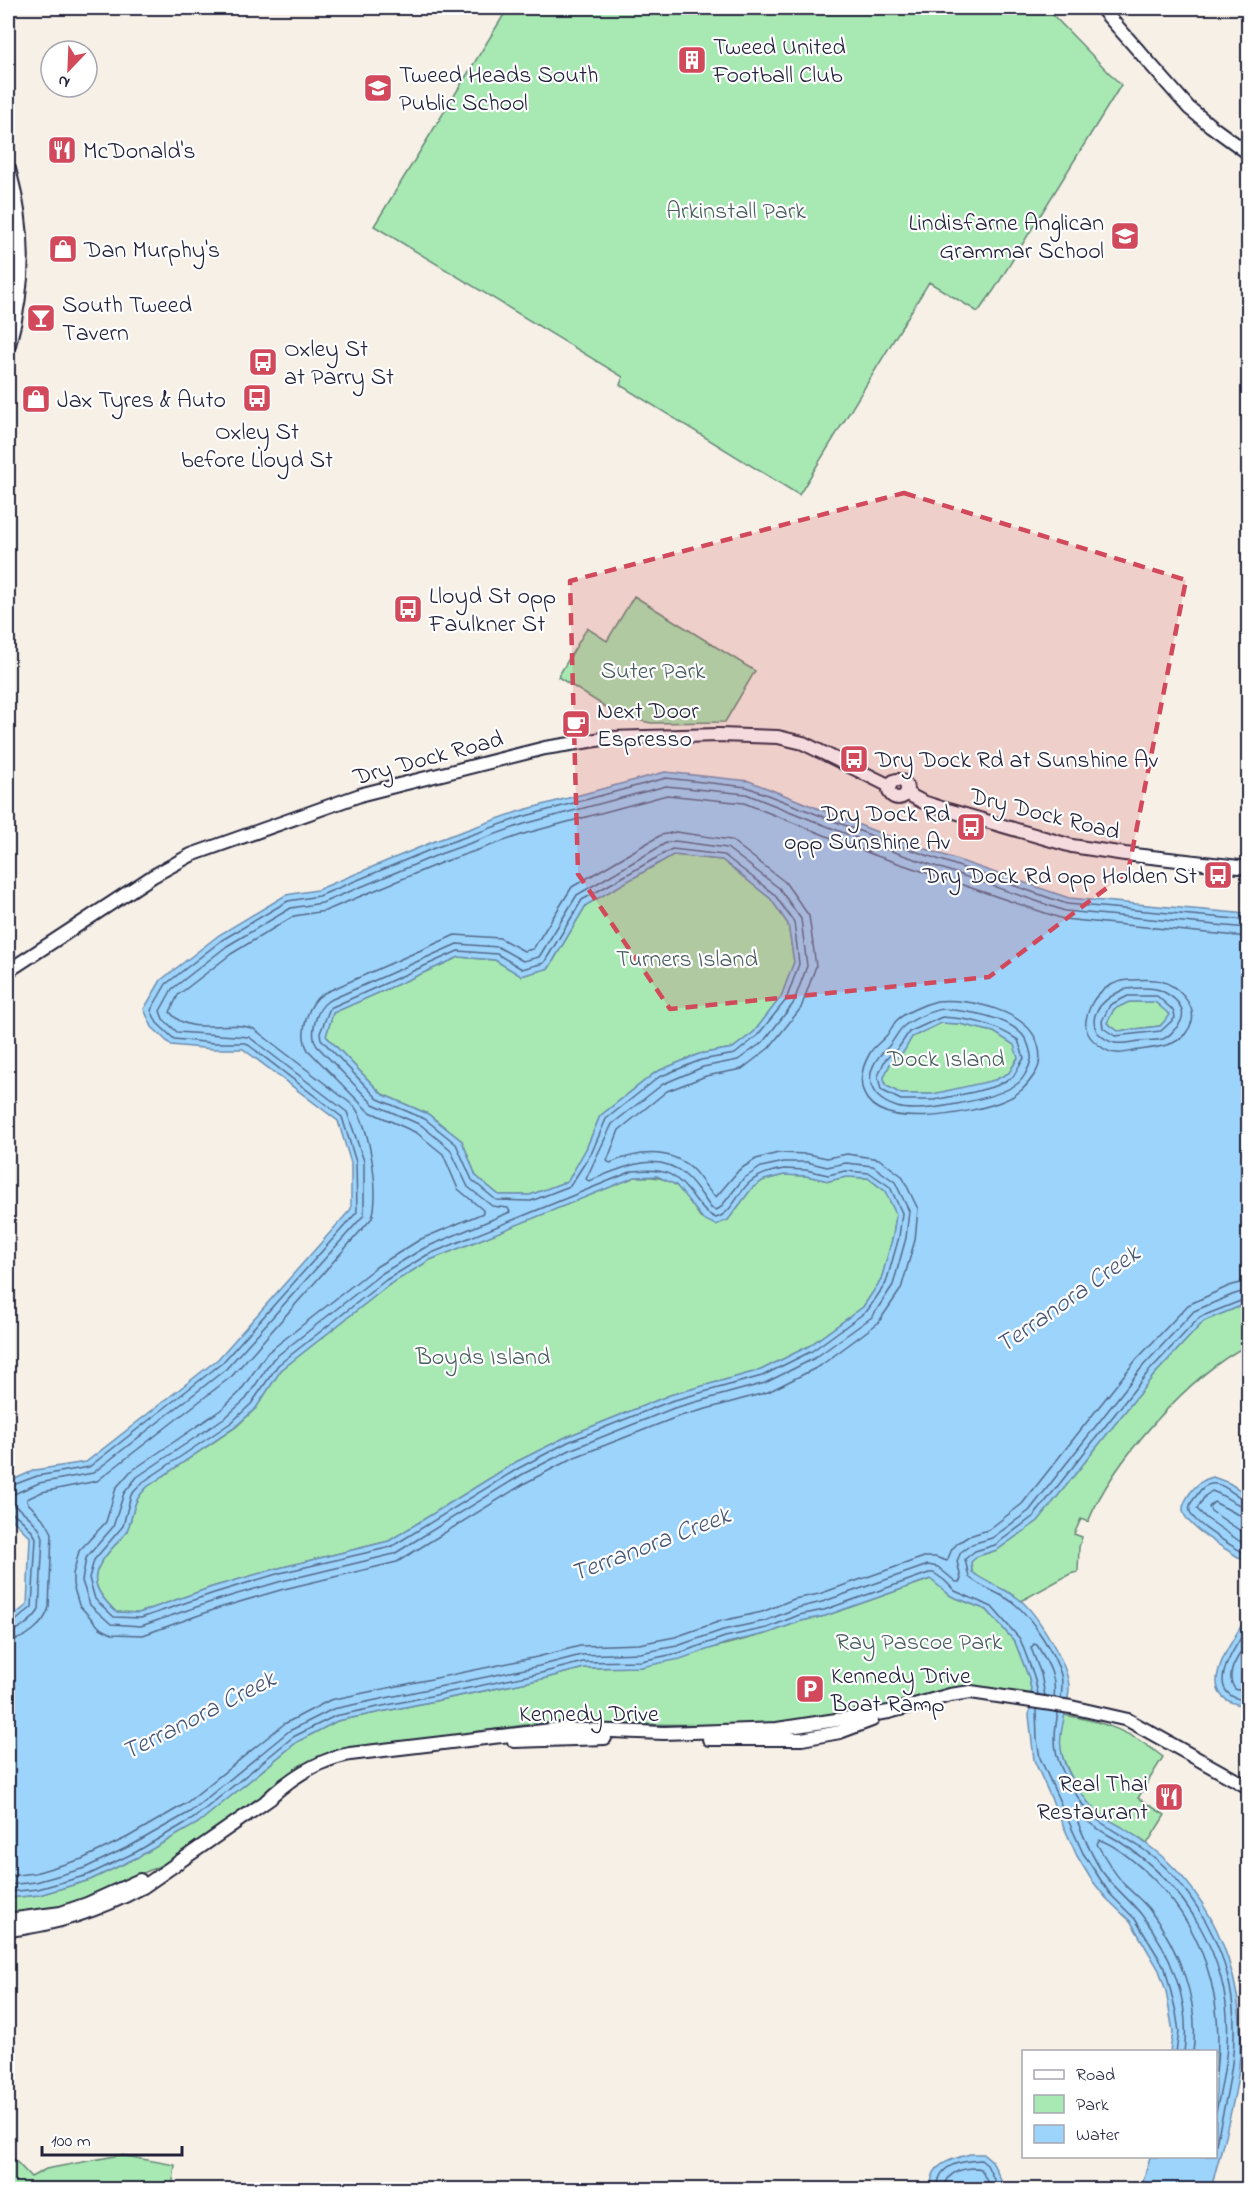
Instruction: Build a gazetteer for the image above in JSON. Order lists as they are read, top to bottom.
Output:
{
  "streets": {
    "street": ["Dry Dock Road", "Kennedy Drive"]
  },
  "water": ["Terranora Creek"],
  "parks": [
    "Arkinstall Park",
    "Suter Park",
    "Turners Island",
    "Dock Island",
    "Boyds Island",
    "Ray Pascoe Park"
  ],
  "places": {
    "building": ["Tweed United Football Club"],
    "school or university": ["Tweed Heads South Public School", "Lindisfarne Anglican Grammar School"],
    "restaurant": ["McDonald's", "Real Thai Restaurant"],
    "shop": ["Dan Murphy's", "Jax Tyres & Auto"],
    "bar": ["South Tweed Tavern"],
    "bus stop": [
      "Oxley St at Parry St",
      "Oxley St before Lloyd St",
      "Lloyd St opp Faulkner St",
      "Dry Dock Rd at Sunshine Av",
      "Dry Dock Rd opp Sunshine Av",
      "Dry Dock Rd opp Holden St"
    ],
    "cafe": ["Next Door Espresso"],
    "parking": ["Kennedy Drive Boat Ramp"]
  },
  "legend": ["Road", "Park", "Water"],
  "scale_bar": "100 m",
  "north": "bottom left"
}
